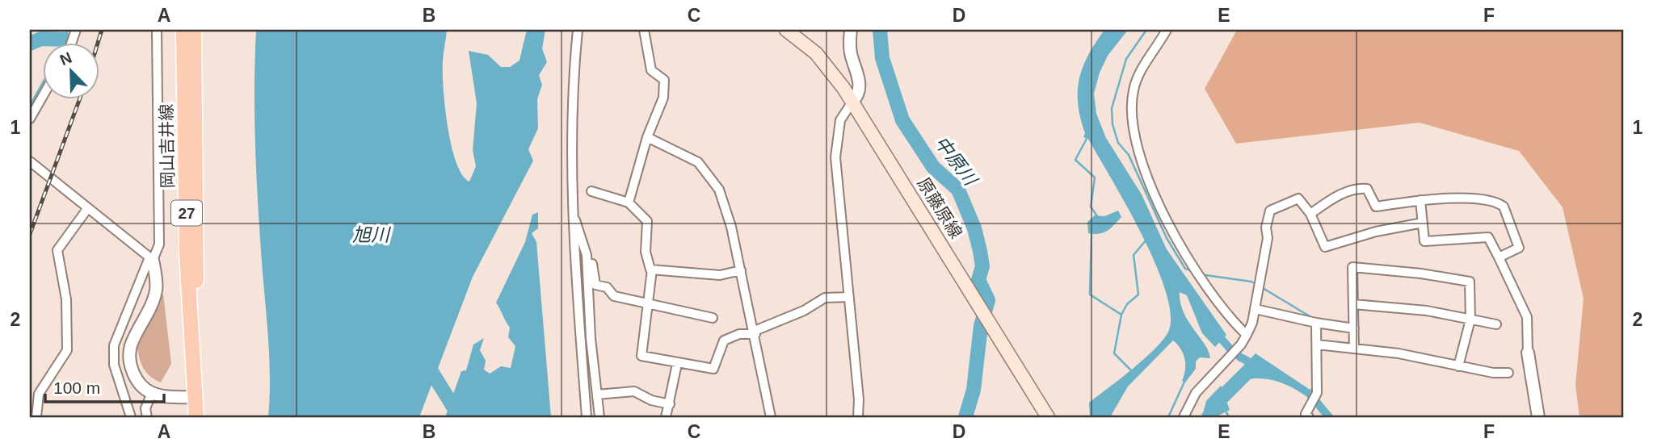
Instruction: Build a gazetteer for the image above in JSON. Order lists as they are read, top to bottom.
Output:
{
  "streets": {
    "main road": ["岡山吉井線", "原藤原線", "27"]
  },
  "water": ["中原川", "旭川"],
  "scale_bar": "100 m",
  "north": "top left",
  "grid": {
    "columns": [
      "A",
      "B",
      "C",
      "D",
      "E",
      "F"
    ],
    "rows": ["1", "2"]
  }
}
